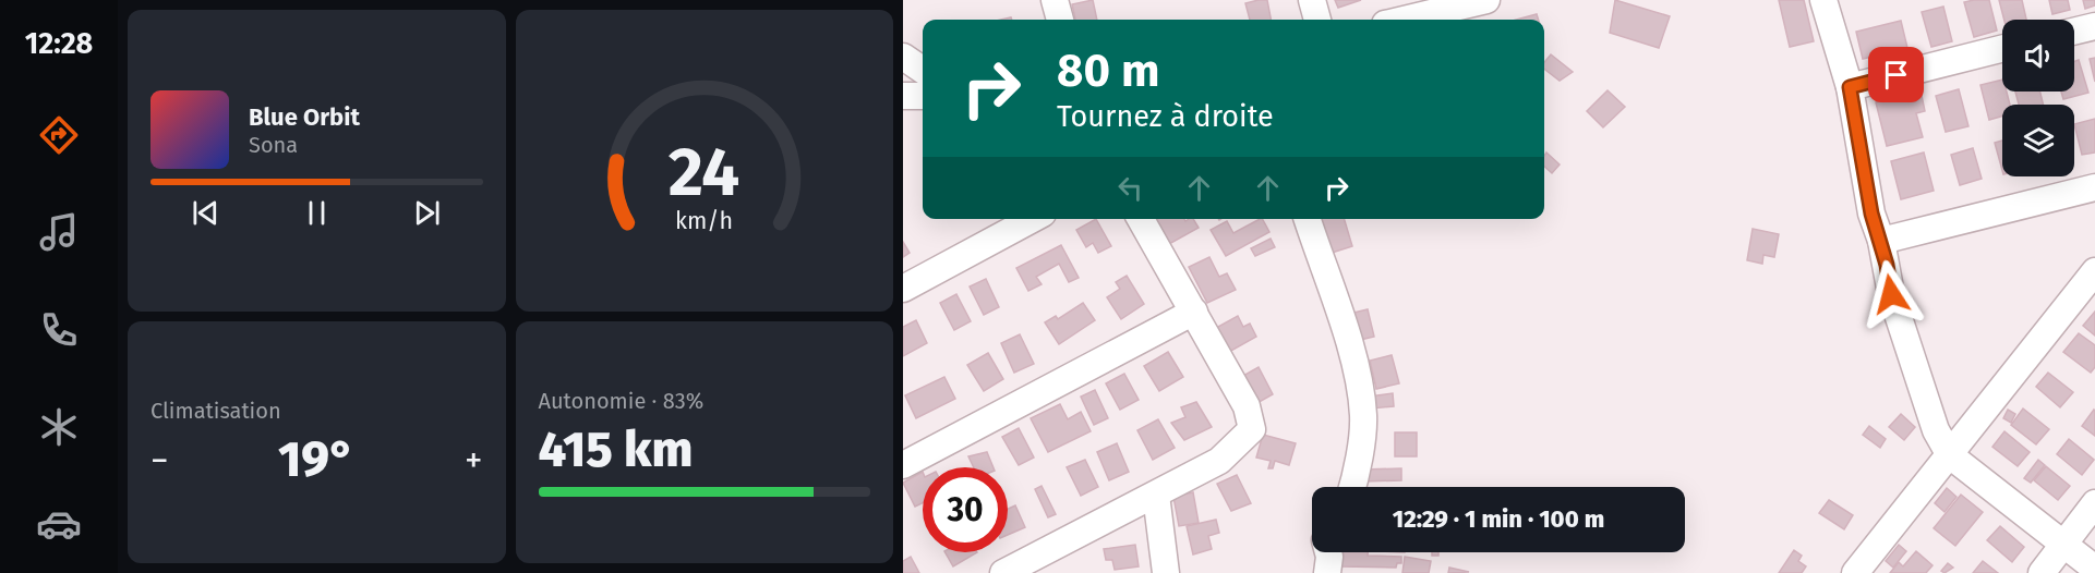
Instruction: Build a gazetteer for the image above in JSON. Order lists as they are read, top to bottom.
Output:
{
  "page": {
    "tabs": "12:28",
    "turn": ["80 m", "Tournez à droite"],
    "song": ["Blue Orbit", "Sona"],
    "tile": [
      "Climatisation",
      ["Autonomie · 83%", "415 km"]
    ],
    "heat": ["−", "19°", "+"],
    "limit": "30",
    "trip": "12:29 · 1 min · 100 m",
    "gauge": ["24", "km/h"]
  }
}
